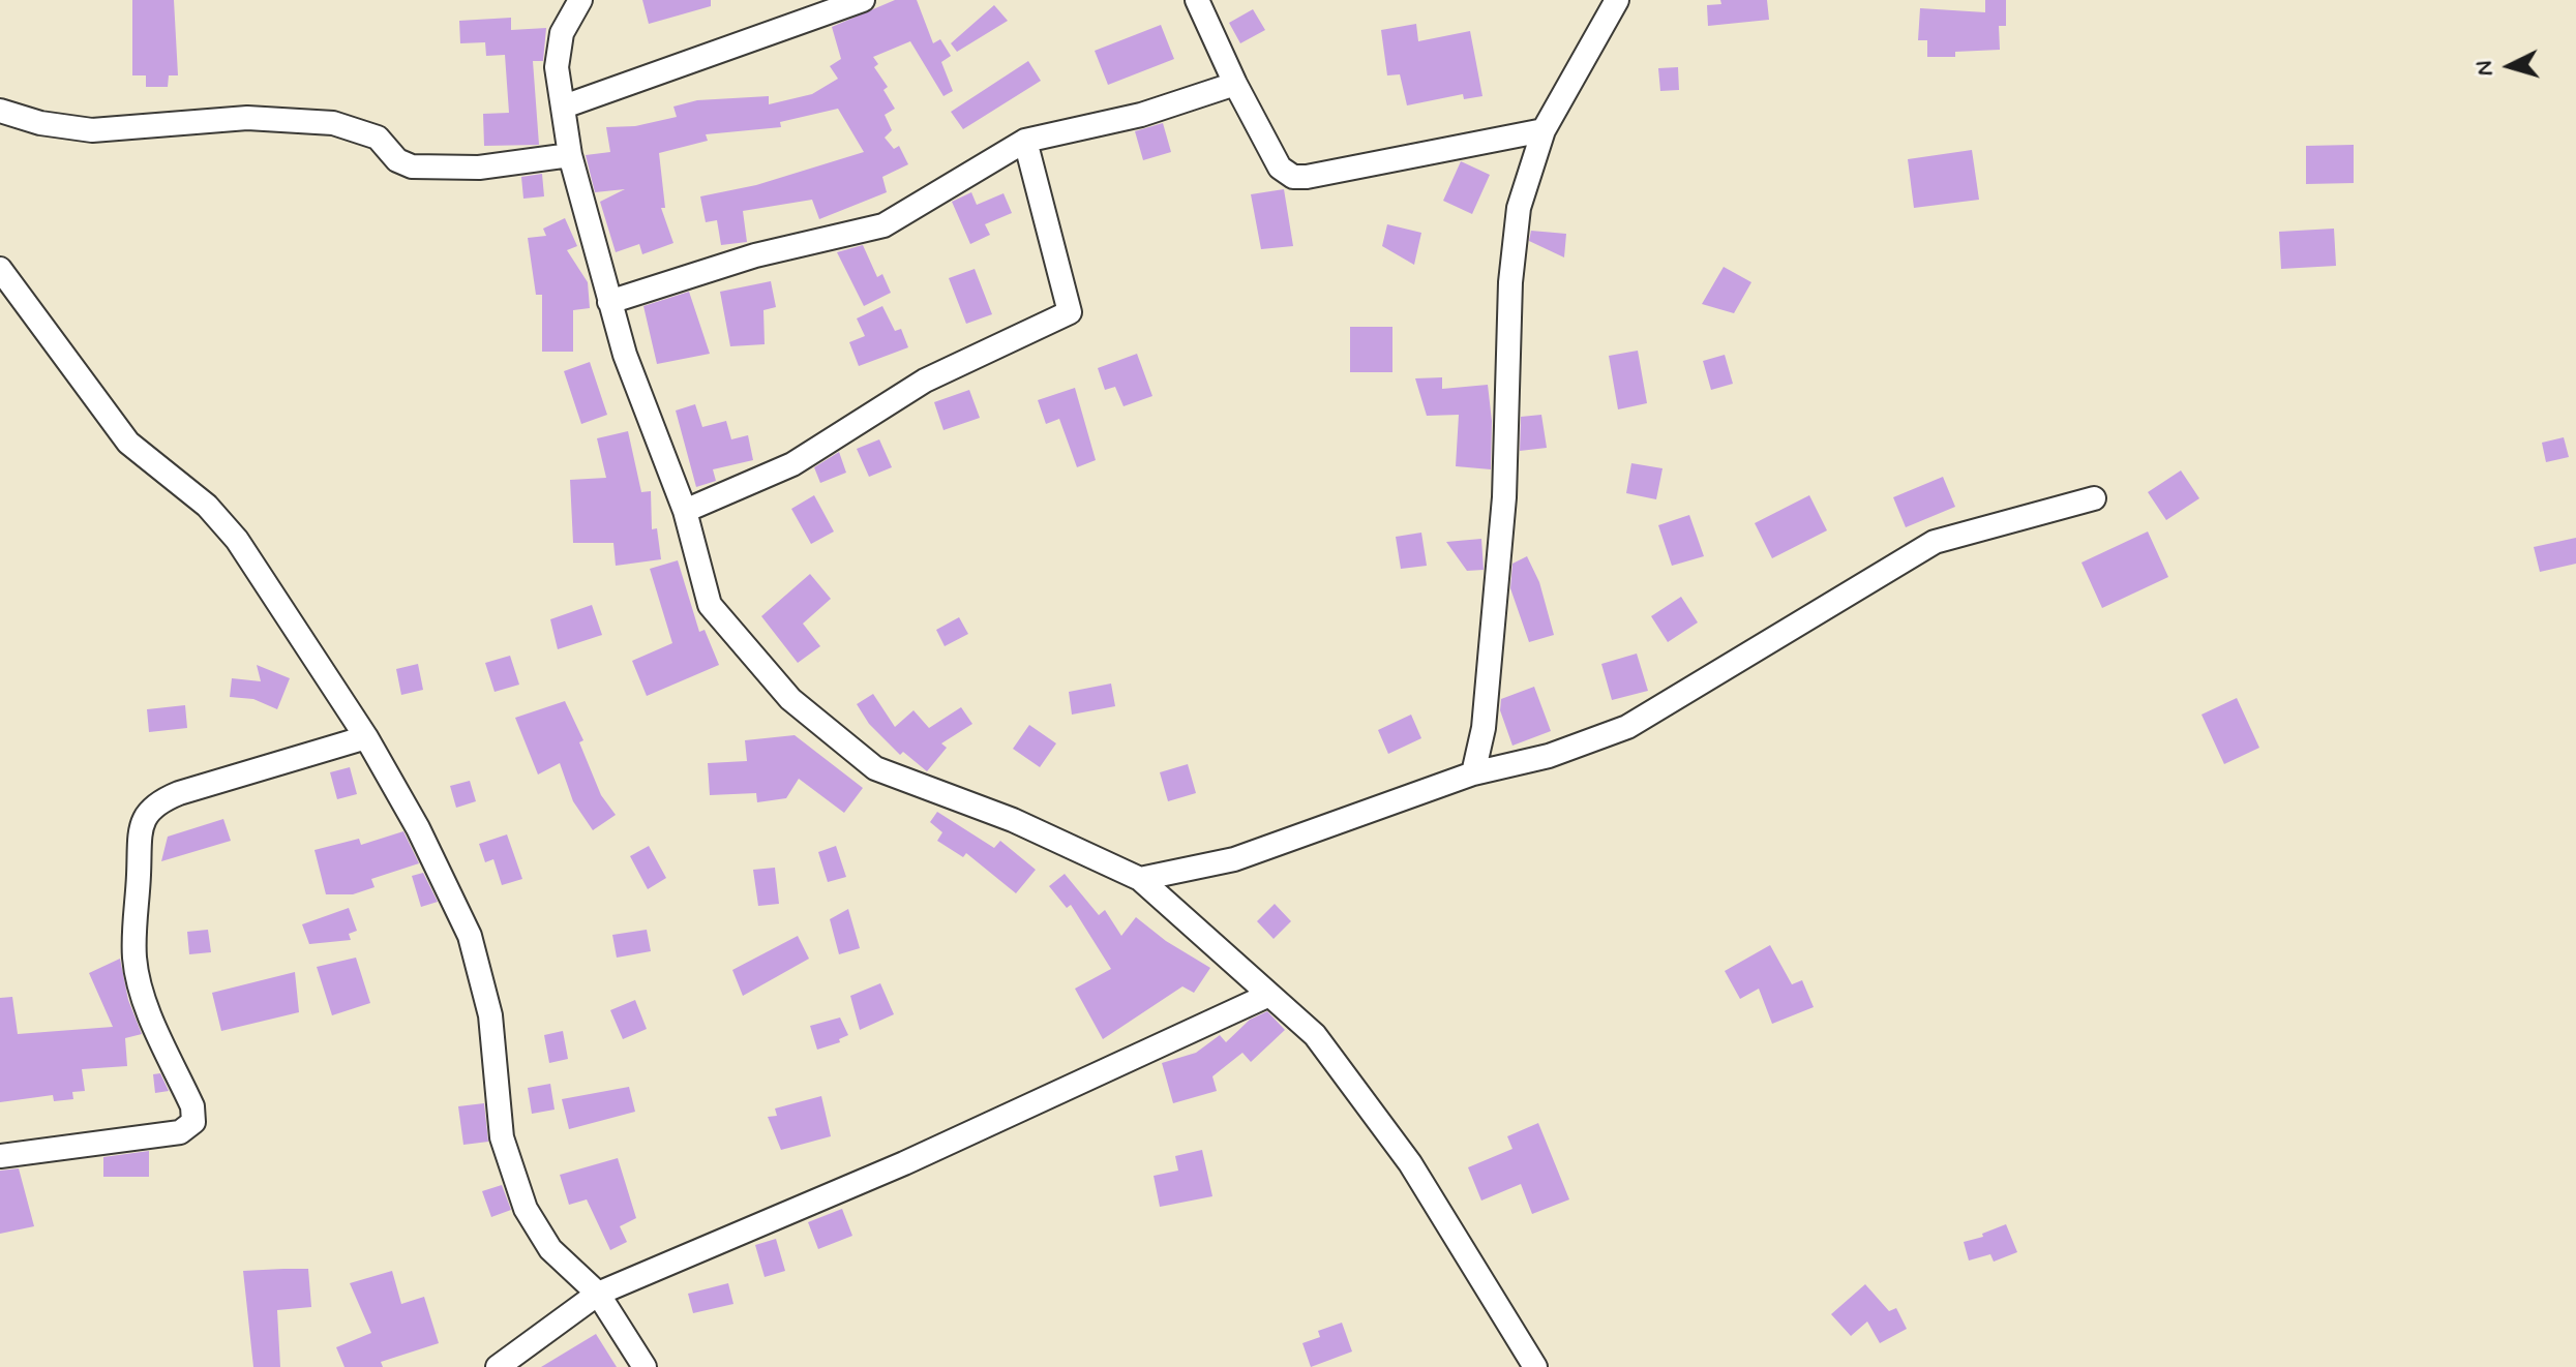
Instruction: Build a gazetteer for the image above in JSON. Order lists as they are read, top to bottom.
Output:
{
  "north": "left"
}
